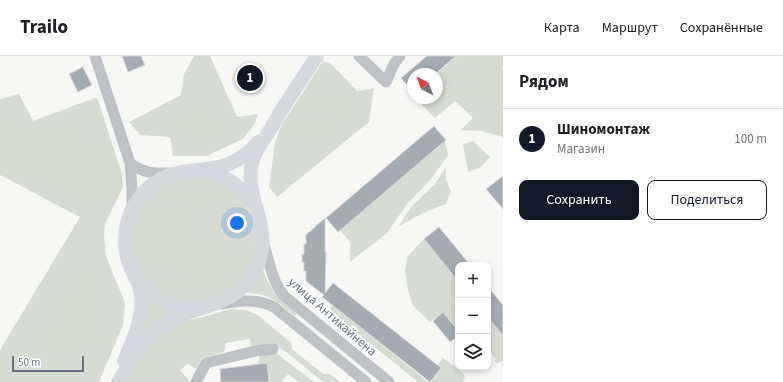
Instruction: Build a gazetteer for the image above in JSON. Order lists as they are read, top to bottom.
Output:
{
  "streets": {
    "street": ["улица Антикайнена"]
  },
  "scale_bar": "50 m",
  "north": "top left",
  "page": {
    "header": "Trailo",
    "nav": ["Карта", "Маршрут", "Сохранённые"],
    "heading": "Рядом",
    "pins": "1",
    "list": [
      {
        "mark": "1",
        "name": "Шиномонтаж",
        "note": "Магазин",
        "value": "100 m"
      }
    ],
    "buttons": ["Сохранить", "Поделиться"],
    "map_buttons": ["+", "−"],
    "scale": "50 m"
  }
}
